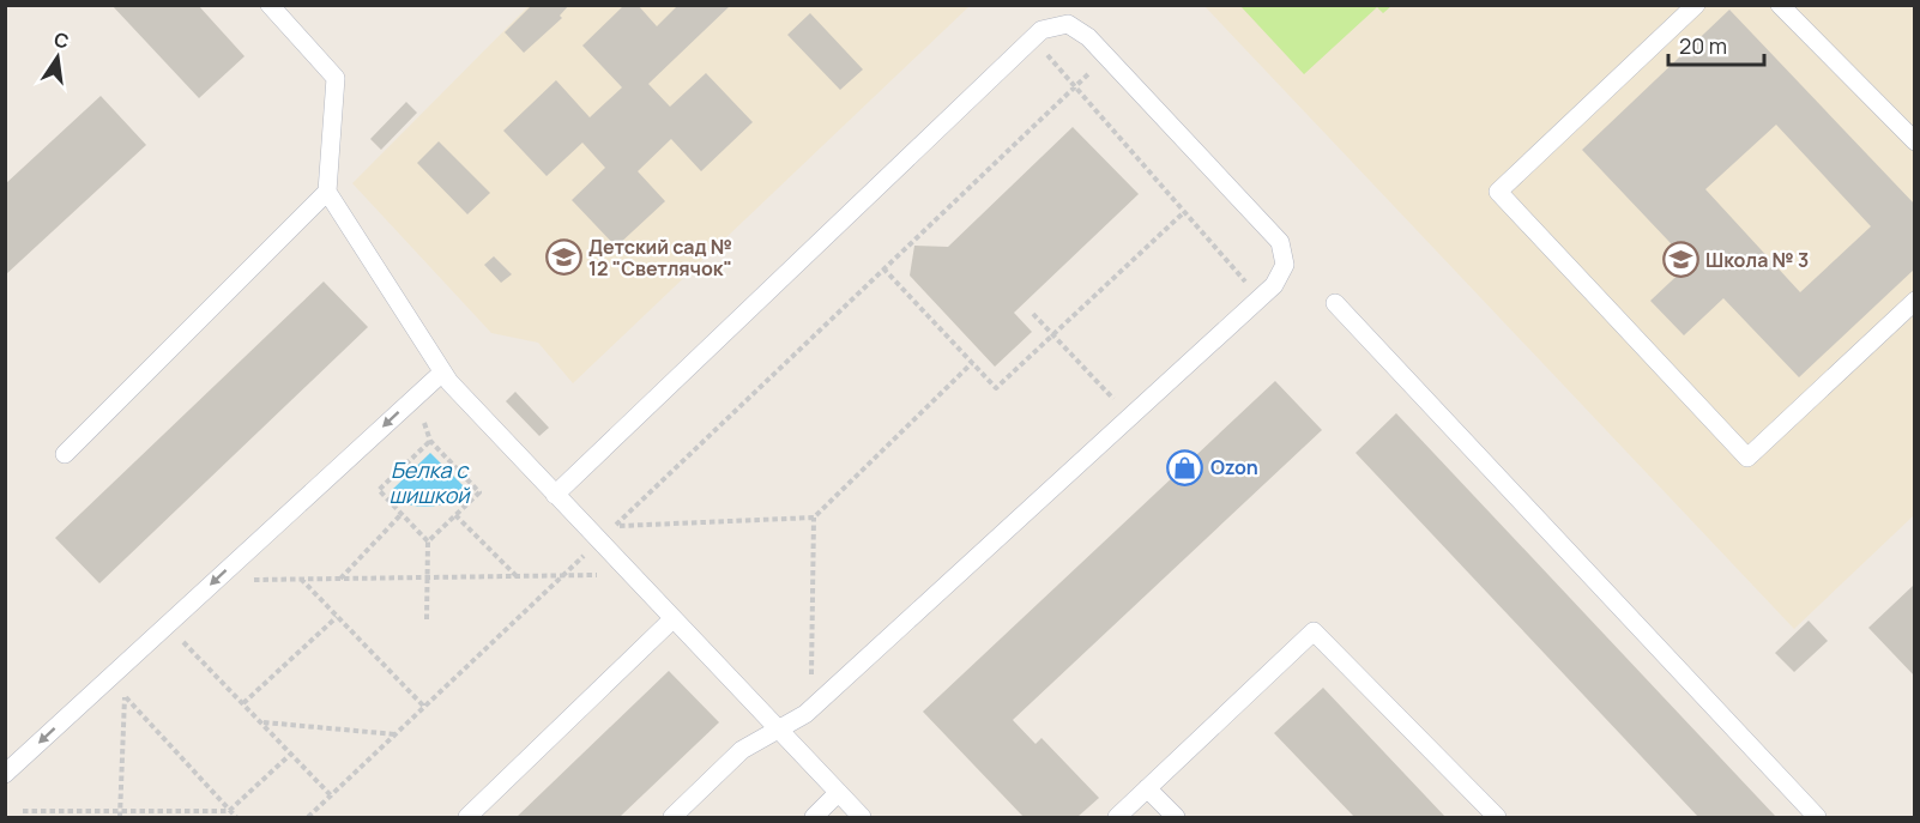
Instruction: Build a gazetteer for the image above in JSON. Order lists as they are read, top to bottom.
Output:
{
  "water": ["Белка с шишкой"],
  "places": {
    "school or university": ["Детский сад № 12 \"Светлячок\"", "Школа № 3"],
    "shop": ["Ozon"]
  },
  "scale_bar": "20 m",
  "north": "top"
}
